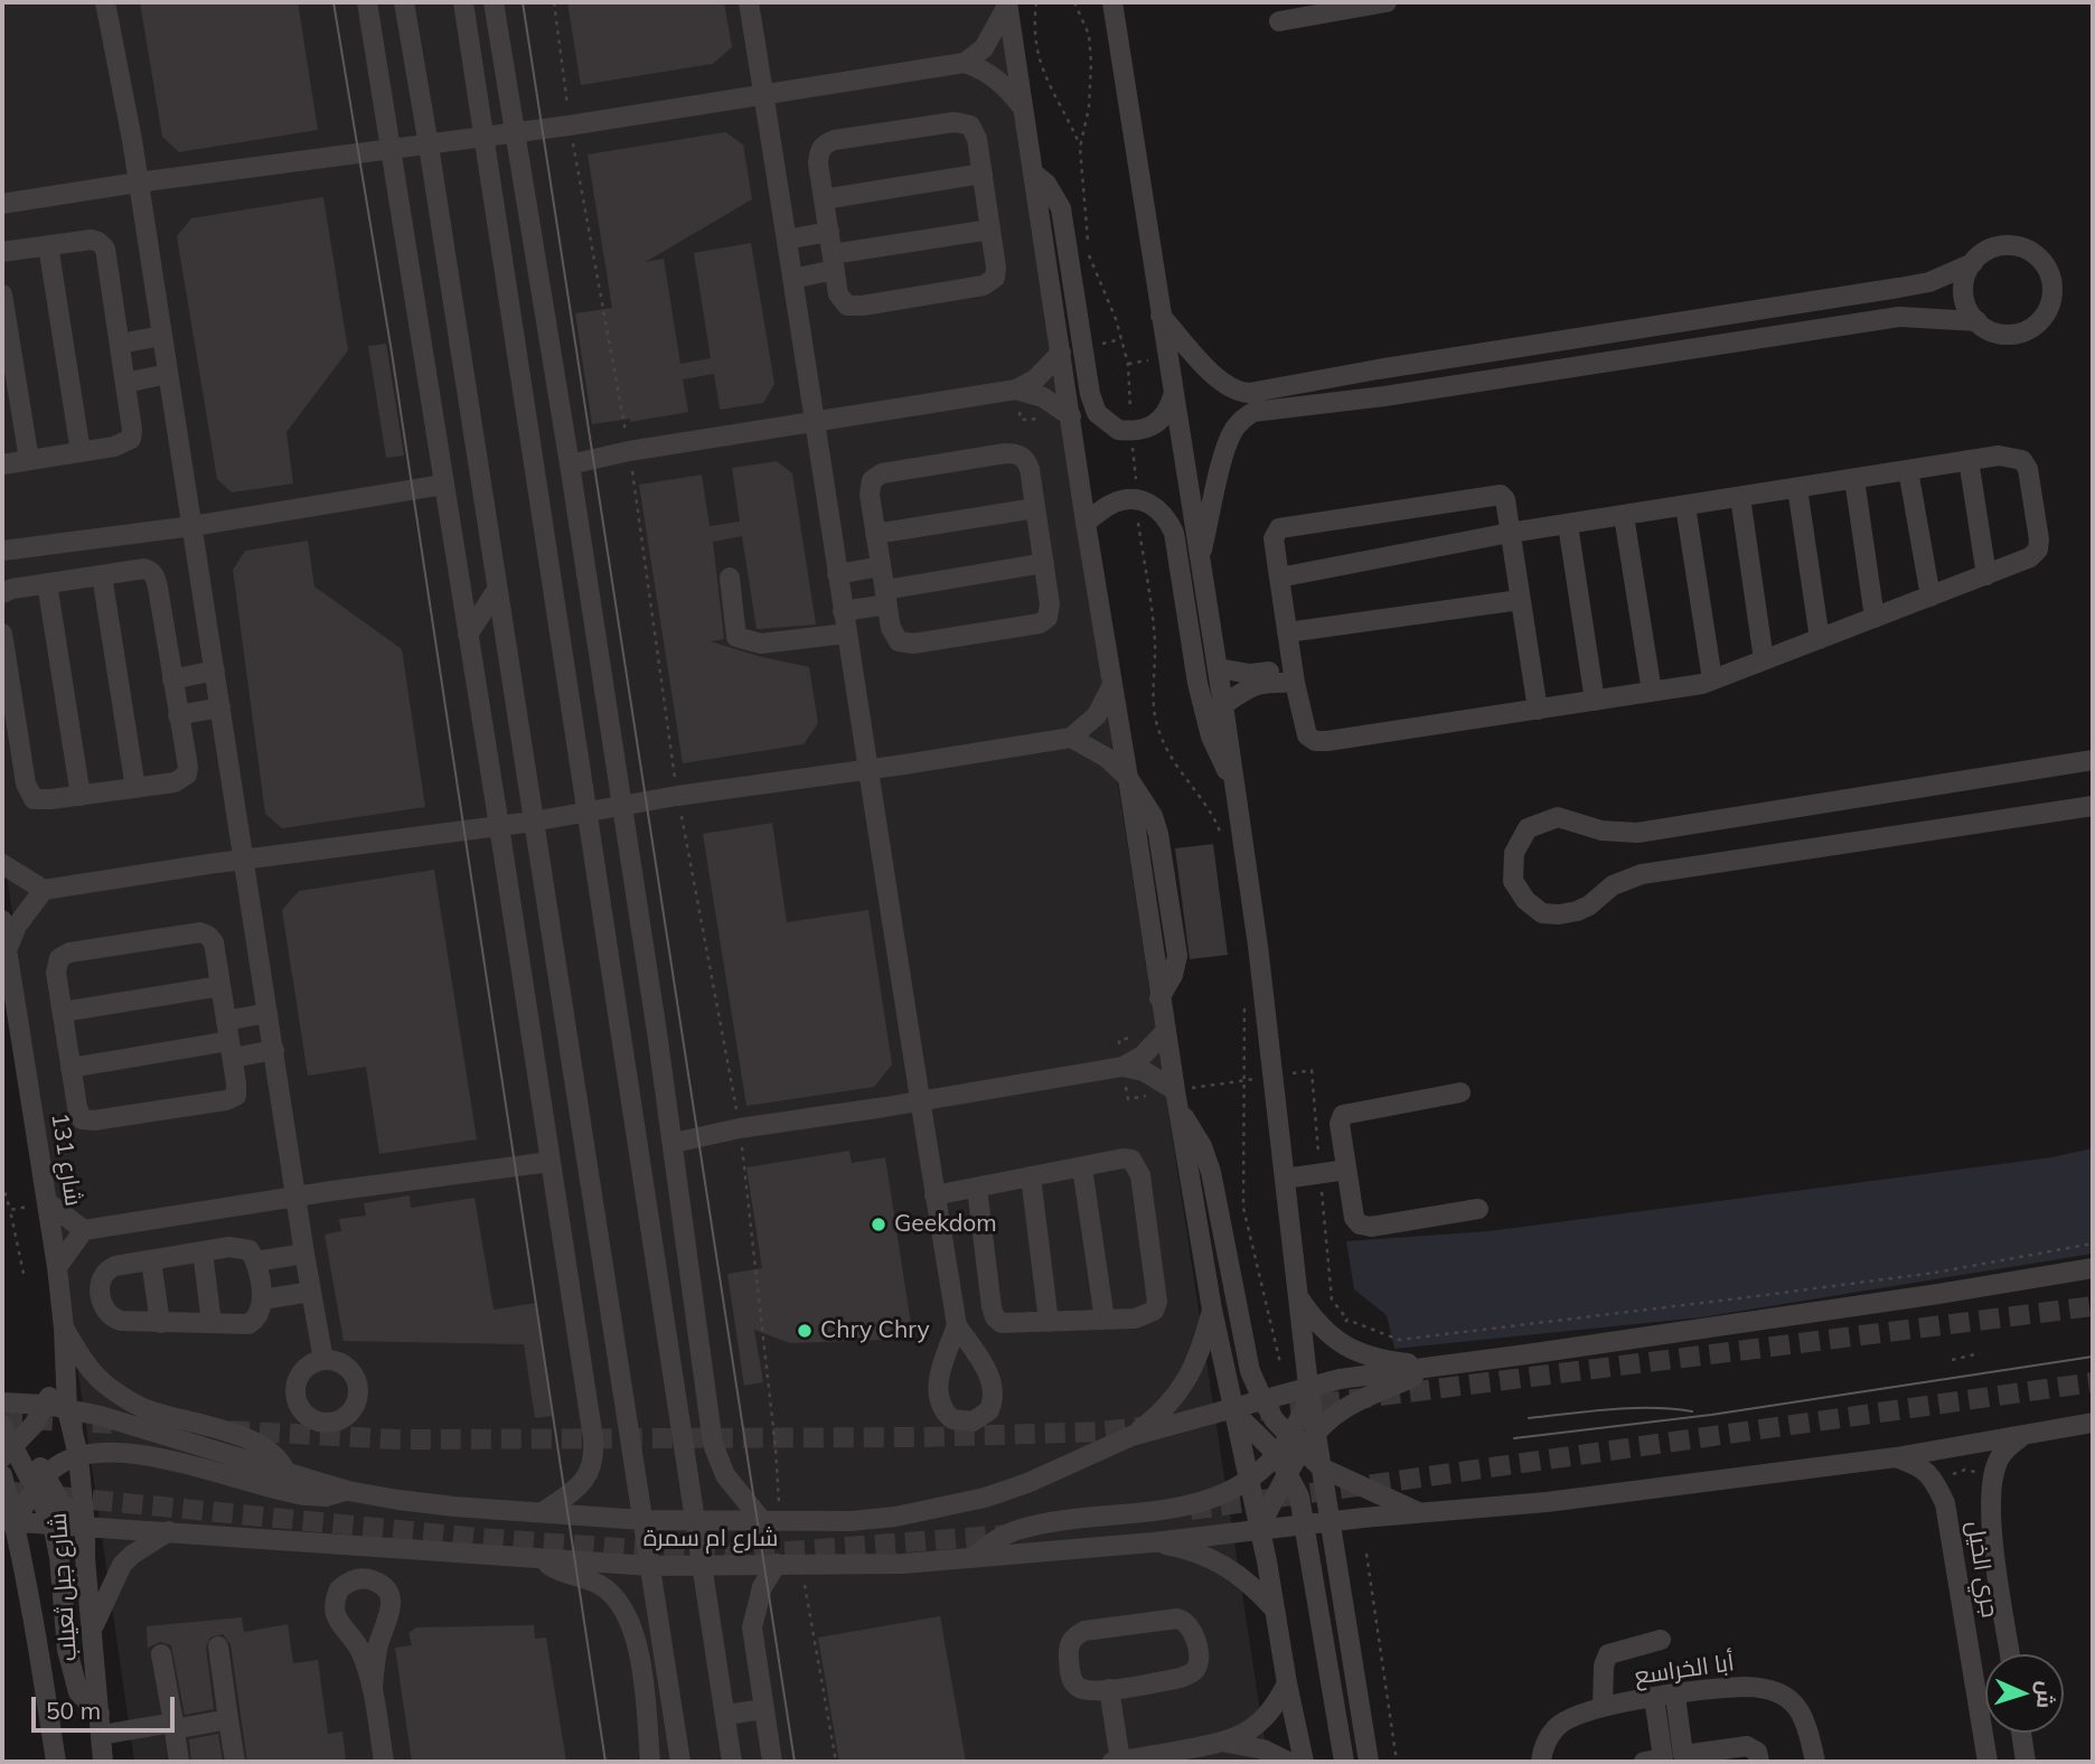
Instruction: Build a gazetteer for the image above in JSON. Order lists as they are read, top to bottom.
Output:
{
  "streets": {
    "street": [
      "شارع 131",
      "شارع ام سمرة",
      "جري الخيل",
      "شارع جبل ثعيلب",
      "أبا الخراسع"
    ]
  },
  "crossings": [
    ["شارع 131", "شارع ام سمرة"],
    ["شارع 131", "شارع جبل ثعيلب"],
    ["شارع ام سمرة", "جري الخيل"],
    ["شارع ام سمرة", "شارع جبل ثعيلب"]
  ],
  "places": ["Geekdom", "Chry Chry"],
  "scale_bar": "50 m",
  "north": "right"
}
